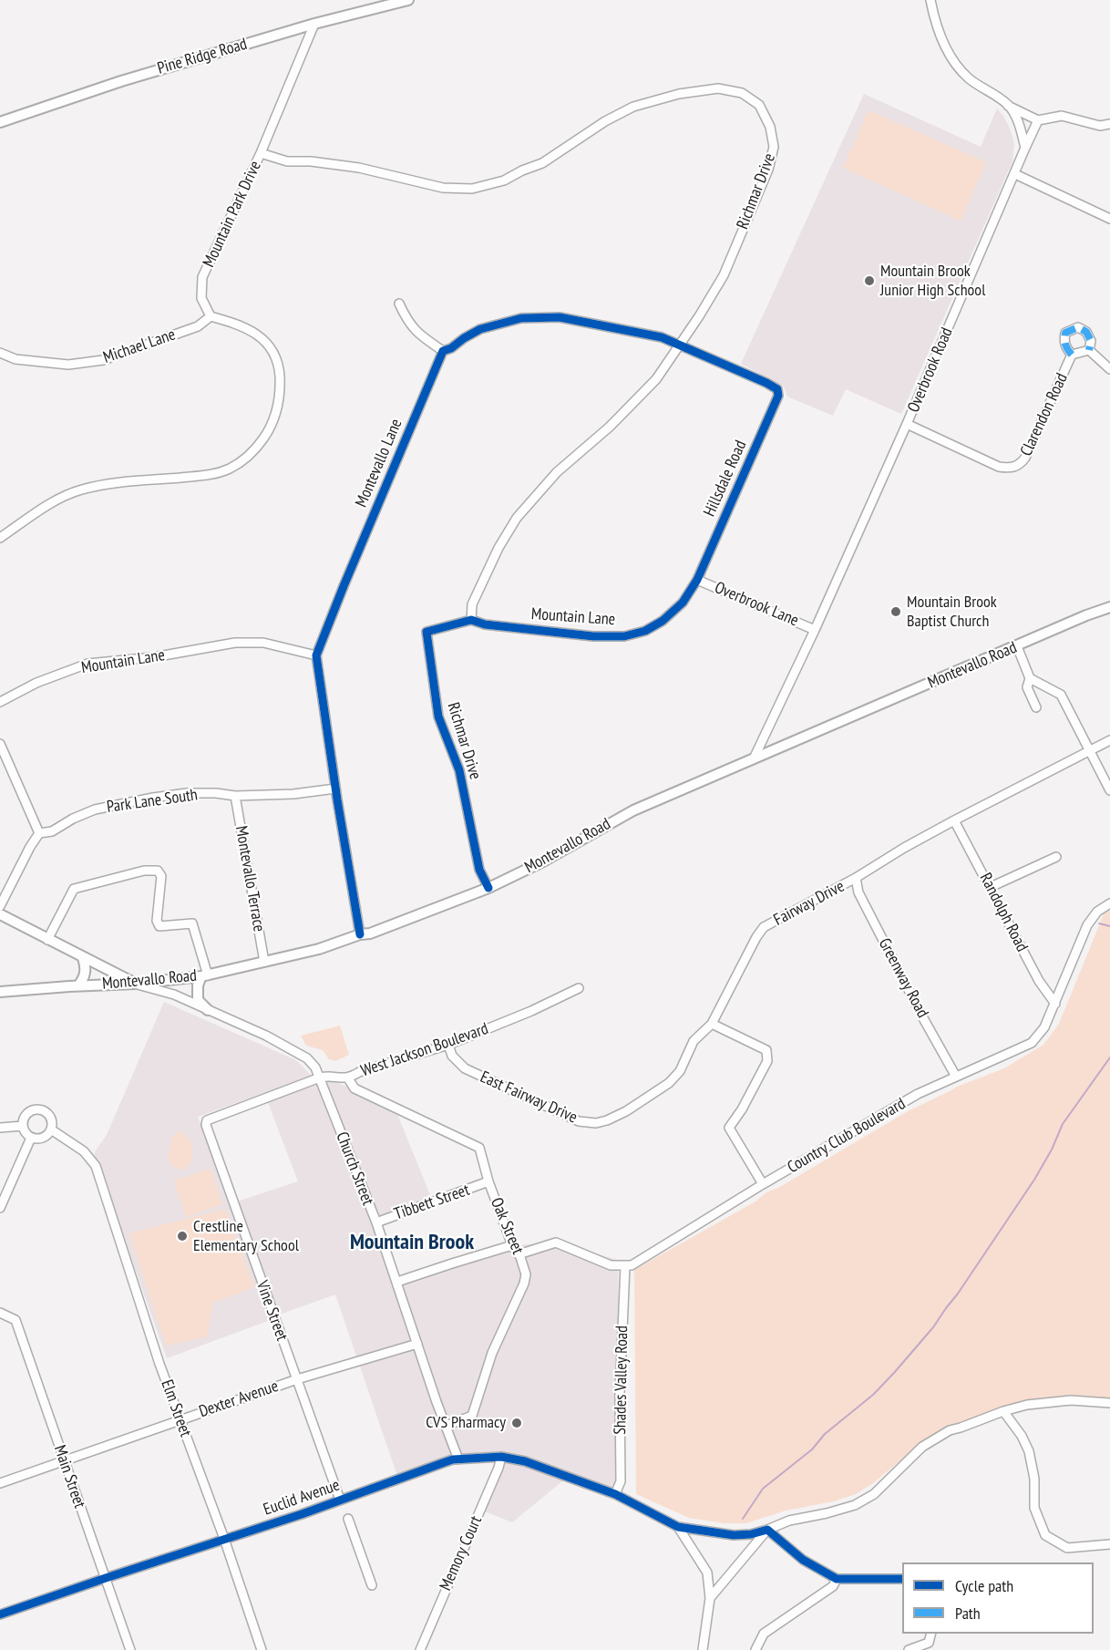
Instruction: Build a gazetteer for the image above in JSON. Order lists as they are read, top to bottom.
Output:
{
  "streets": {
    "main road": ["Pine Ridge Road", "Montevallo Road"],
    "street": [
      "Richmar Drive",
      "Mountain Park Drive",
      "Michael Lane",
      "Overbrook Road",
      "Clarendon Road",
      "Montevallo Lane",
      "Hillsdale Road",
      "Overbrook Lane",
      "Mountain Lane",
      "Park Lane South",
      "Montevallo Terrace",
      "Fairway Drive",
      "Randolph Road",
      "Greenway Road",
      "West Jackson Boulevard",
      "East Fairway Drive",
      "Country Club Boulevard",
      "Church Street",
      "Tibbett Street",
      "Oak Street",
      "Vine Street",
      "Shades Valley Road",
      "Dexter Avenue",
      "Elm Street",
      "Main Street",
      "Euclid Avenue",
      "Memory Court"
    ]
  },
  "crossings": [
    ["Pine Ridge Road", "Mountain Park Drive"],
    ["Richmar Drive", "Mountain Park Drive"],
    ["Richmar Drive", "Hillsdale Road"],
    ["Richmar Drive", "Mountain Lane"],
    ["Richmar Drive", "Montevallo Road"],
    ["Mountain Park Drive", "Michael Lane"],
    ["Overbrook Road", "Clarendon Road"],
    ["Overbrook Road", "Overbrook Lane"],
    ["Overbrook Road", "Montevallo Road"],
    ["Montevallo Lane", "Mountain Lane"],
    ["Montevallo Lane", "Montevallo Road"],
    ["Montevallo Lane", "Park Lane South"],
    ["Hillsdale Road", "Overbrook Lane"],
    ["Hillsdale Road", "Mountain Lane"],
    ["Overbrook Lane", "Mountain Lane"],
    ["Montevallo Road", "Montevallo Terrace"],
    ["Montevallo Road", "Church Street"],
    ["Park Lane South", "Montevallo Terrace"],
    ["Fairway Drive", "Randolph Road"],
    ["Fairway Drive", "Greenway Road"],
    ["Fairway Drive", "East Fairway Drive"],
    ["Randolph Road", "Country Club Boulevard"],
    ["Greenway Road", "Country Club Boulevard"],
    ["West Jackson Boulevard", "East Fairway Drive"],
    ["West Jackson Boulevard", "Church Street"],
    ["West Jackson Boulevard", "Oak Street"],
    ["West Jackson Boulevard", "Vine Street"],
    ["Country Club Boulevard", "Shades Valley Road"],
    ["Church Street", "Tibbett Street"],
    ["Church Street", "Oak Street"],
    ["Church Street", "Dexter Avenue"],
    ["Church Street", "Euclid Avenue"],
    ["Tibbett Street", "Oak Street"],
    ["Vine Street", "Dexter Avenue"],
    ["Vine Street", "Euclid Avenue"],
    ["Shades Valley Road", "Euclid Avenue"],
    ["Dexter Avenue", "Elm Street"],
    ["Dexter Avenue", "Main Street"],
    ["Elm Street", "Euclid Avenue"],
    ["Main Street", "Euclid Avenue"],
    ["Euclid Avenue", "Memory Court"]
  ],
  "districts": ["Mountain Brook"],
  "places": [
    "Mountain Brook Junior High School",
    "Mountain Brook Baptist Church",
    "Crestline Elementary School",
    "CVS Pharmacy"
  ],
  "legend": ["Cycle path", "Path"]
}
